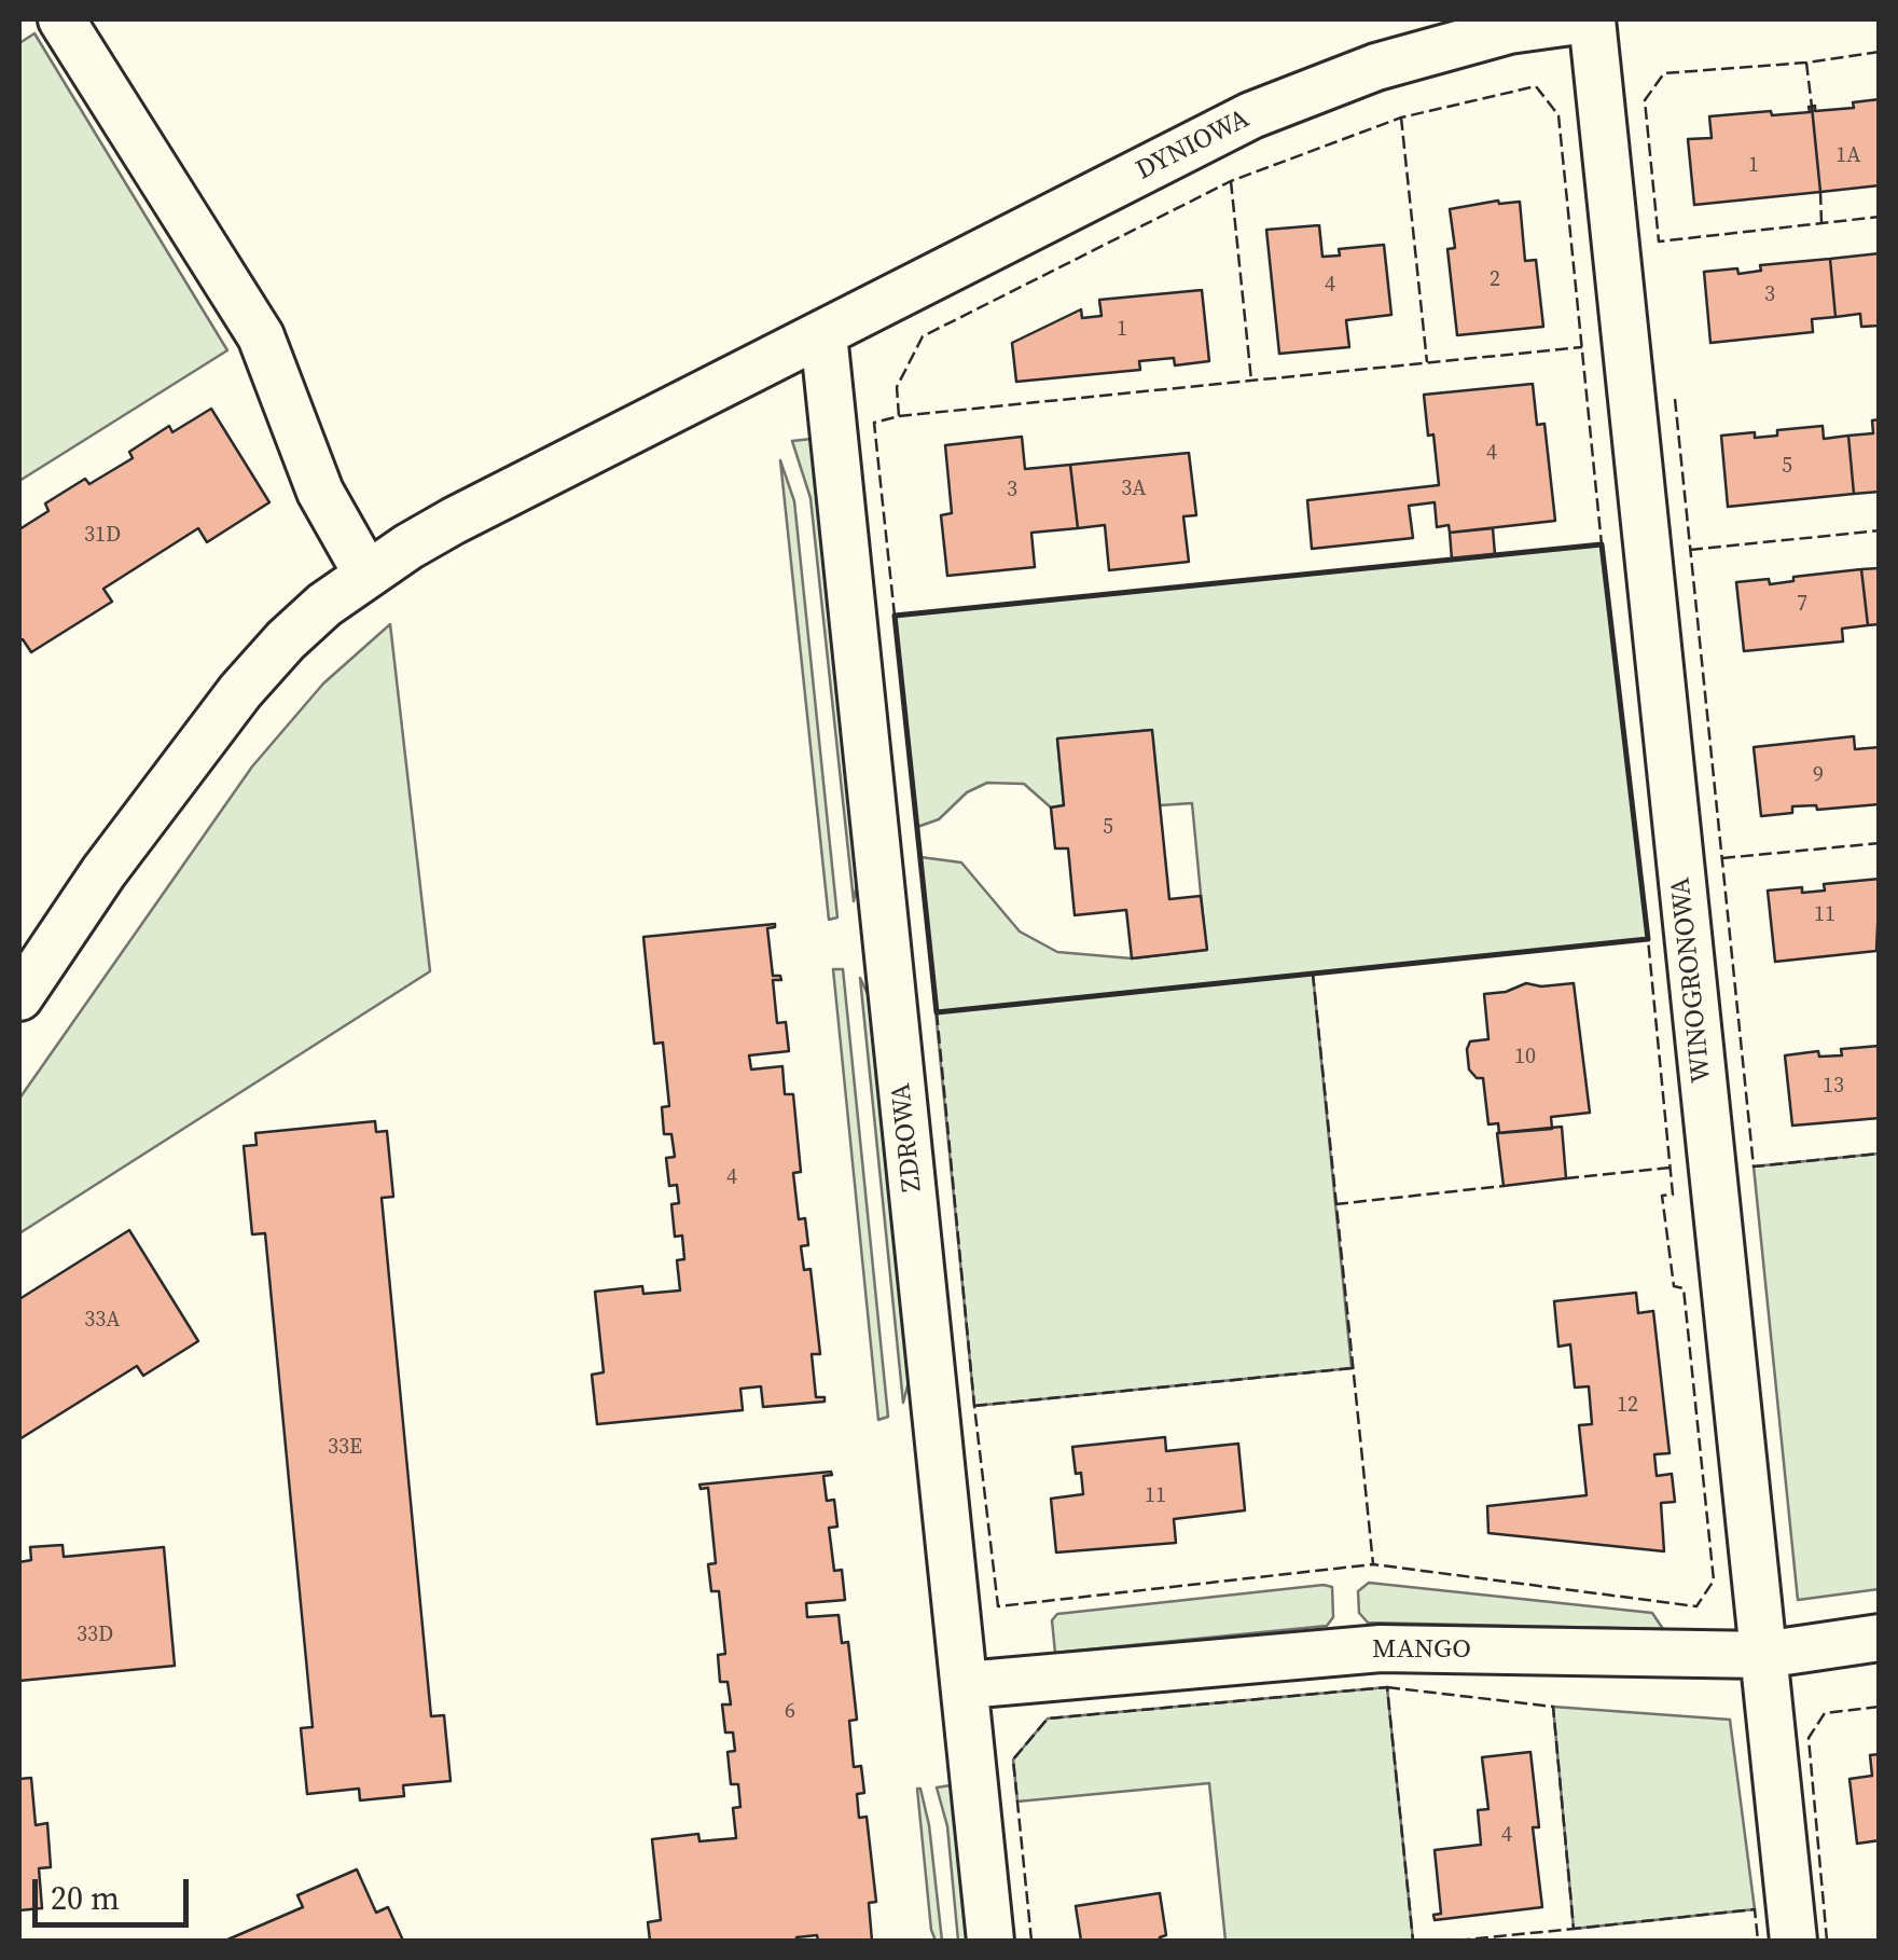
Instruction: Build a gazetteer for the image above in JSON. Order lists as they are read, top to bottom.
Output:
{
  "streets": {
    "street": [
      "DYNIOWA",
      "WINOGRONOWA",
      "ZDROWA",
      "MANGO"
    ]
  },
  "crossings": [
    ["DYNIOWA", "WINOGRONOWA"],
    ["DYNIOWA", "ZDROWA"],
    ["WINOGRONOWA", "MANGO"],
    ["ZDROWA", "MANGO"]
  ],
  "house_numbers": [
    "1A",
    "1",
    "2",
    "4",
    "3",
    "1",
    "4",
    "5",
    "3A",
    "3",
    "31D",
    "7",
    "9",
    "5",
    "11",
    "10",
    "13",
    "4",
    "33A",
    "12",
    "33E",
    "11",
    "33D",
    "6",
    "4"
  ],
  "scale_bar": "20 m"
}
